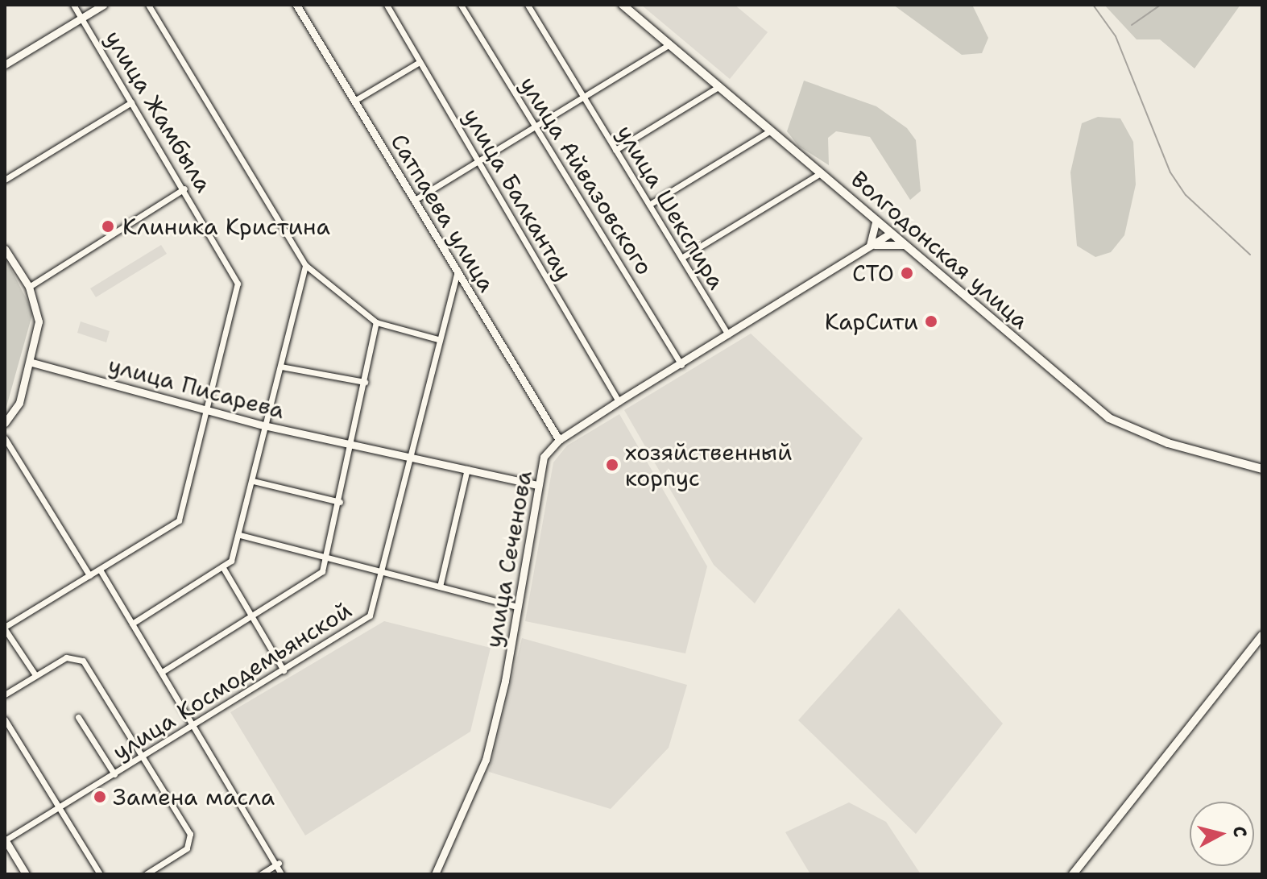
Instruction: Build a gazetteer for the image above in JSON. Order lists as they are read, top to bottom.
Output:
{
  "streets": {
    "main road": ["Волгодонская улица"],
    "street": [
      "улица Жамбыла",
      "улица Айвазовского",
      "улица Балкантау",
      "улица Шекспира",
      "Сатпаева улица",
      "улица Писарева",
      "улица Сеченова",
      "улица Космодемьянской"
    ]
  },
  "crossings": [
    ["улица Жамбыла", "улица Писарева"],
    ["улица Айвазовского", "улица Сеченова"],
    ["улица Балкантау", "улица Сеченова"],
    ["улица Шекспира", "улица Сеченова"],
    ["Сатпаева улица", "улица Сеченова"],
    ["Сатпаева улица", "улица Космодемьянской"],
    ["Волгодонская улица", "улица Сеченова"],
    ["улица Писарева", "улица Сеченова"],
    ["улица Писарева", "улица Космодемьянской"]
  ],
  "places": [
    "Клиника Кристина",
    "СТО",
    "КарСити",
    "хозяйственный корпус",
    "Замена масла"
  ],
  "north": "right"
}
